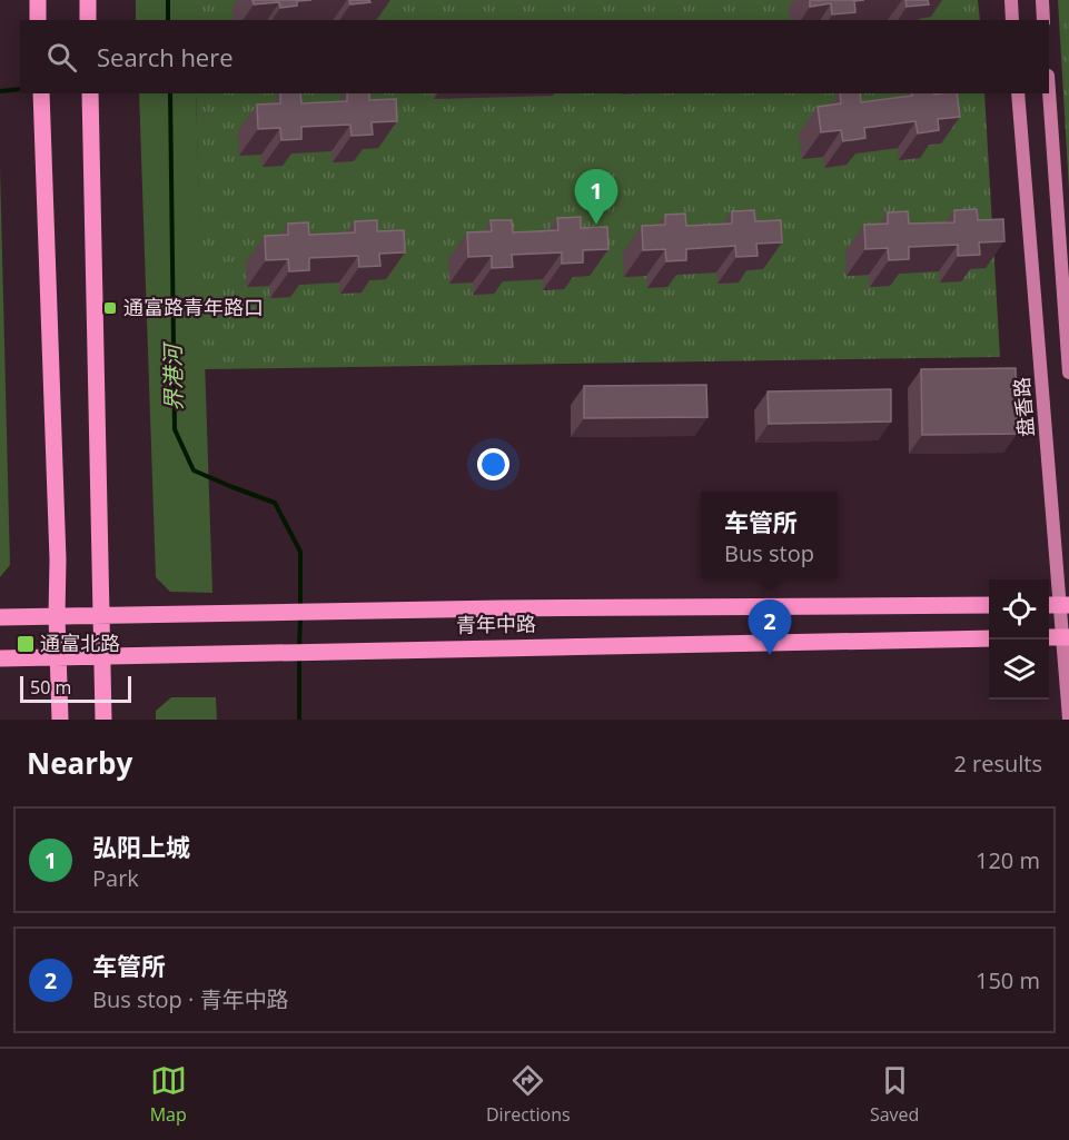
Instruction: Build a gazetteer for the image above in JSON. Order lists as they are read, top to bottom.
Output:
{
  "streets": {
    "main road": ["青年中路"],
    "street": ["盘香路"]
  },
  "water": ["界港河"],
  "places": {
    "transit": ["通富路青年路口", "通富北路"]
  },
  "scale_bar": "50 m",
  "page": {
    "search": "Search here",
    "pins": ["1", "2"],
    "popup": ["车管所", "Bus stop"],
    "scale": "50 m",
    "heading": ["Nearby", "2 results"],
    "list": [
      {
        "mark": "1",
        "name": "弘阳上城",
        "note": "Park",
        "value": "120 m"
      },
      {
        "mark": "2",
        "name": "车管所",
        "note": "Bus stop · 青年中路",
        "value": "150 m"
      }
    ],
    "nav": ["Map", "Directions", "Saved"]
  }
}
